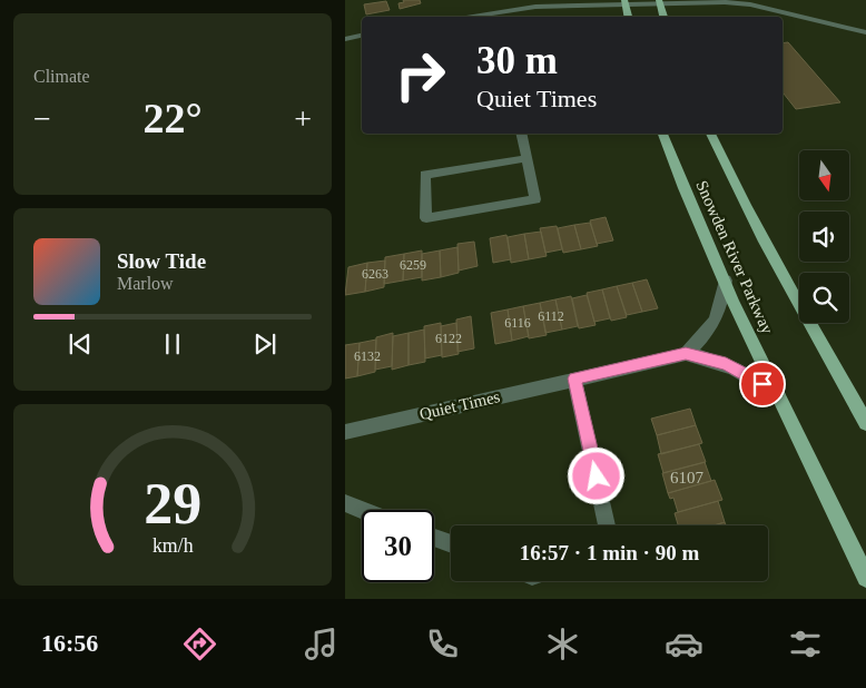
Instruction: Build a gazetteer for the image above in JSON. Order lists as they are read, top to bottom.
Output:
{
  "streets": {
    "main road": ["Snowden River Parkway"],
    "street": ["Quiet Times"]
  },
  "crossings": [
    ["Snowden River Parkway", "Quiet Times"]
  ],
  "house_numbers": [
    "6259",
    "6263",
    "6112",
    "6116",
    "6122",
    "6132",
    "6107"
  ],
  "north": "bottom",
  "page": {
    "tile": "Climate",
    "turn": ["30 m", "Quiet Times"],
    "heat": ["−", "22°", "+"],
    "song": ["Slow Tide", "Marlow"],
    "limit": "30",
    "trip": "16:57 · 1 min · 90 m",
    "tabs": "16:56",
    "gauge": ["29", "km/h"]
  }
}
